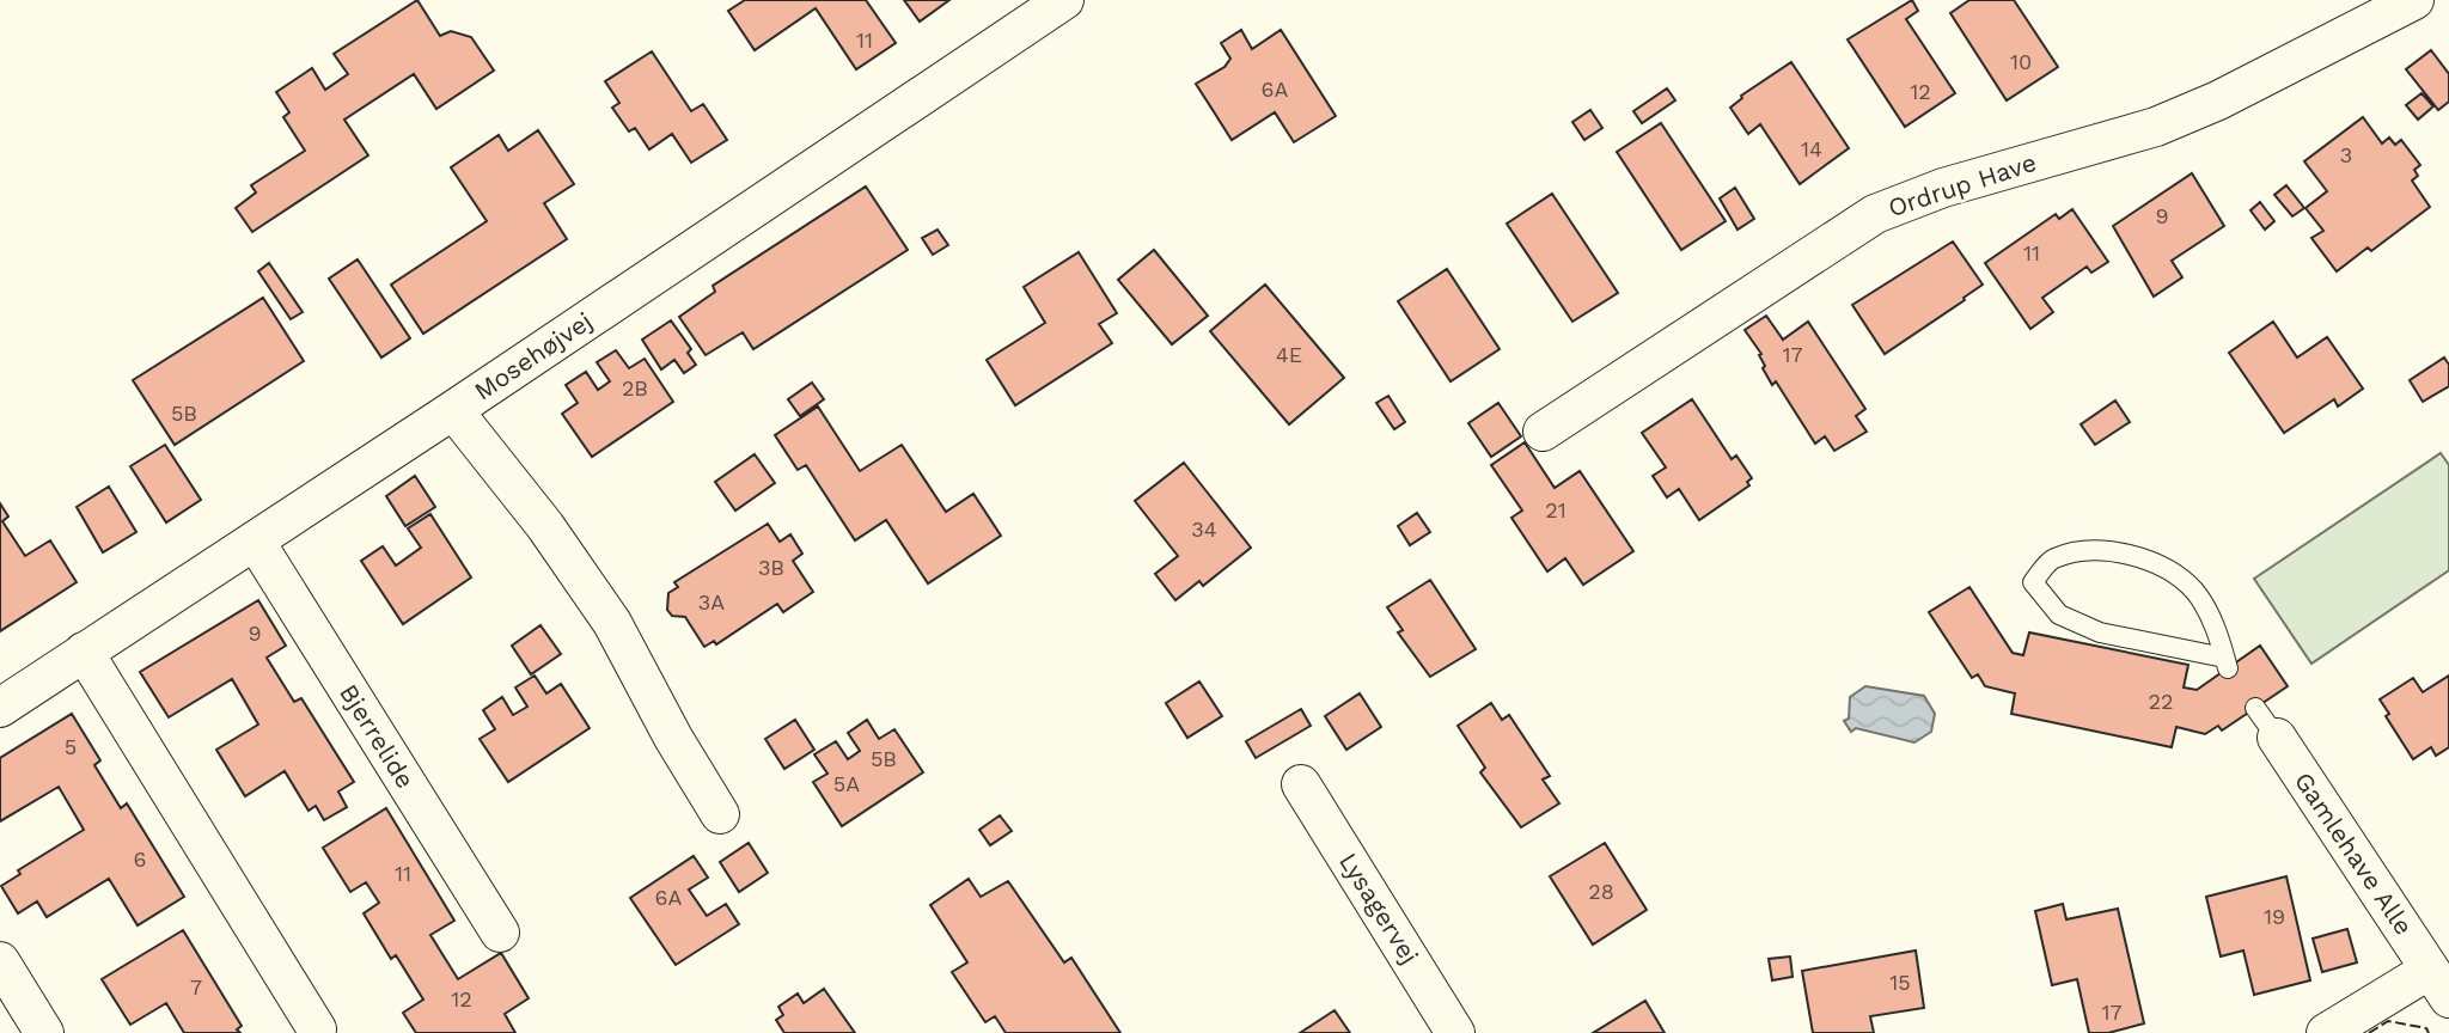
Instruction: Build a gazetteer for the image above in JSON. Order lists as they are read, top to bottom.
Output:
{
  "streets": {
    "street": [
      "Ordrup Have",
      "Mosehøjvej",
      "Bjerrelide",
      "Gamlehave Alle",
      "Lysagervej"
    ]
  },
  "crossings": [
    ["Mosehøjvej", "Bjerrelide"]
  ],
  "house_numbers": [
    "11",
    "10",
    "6A",
    "12",
    "14",
    "3",
    "9",
    "11",
    "4E",
    "17",
    "2B",
    "5B",
    "21",
    "34",
    "3B",
    "3A",
    "9",
    "22",
    "5",
    "5B",
    "5A",
    "6",
    "11",
    "28",
    "6A",
    "19",
    "15",
    "7",
    "12",
    "17"
  ]
}
